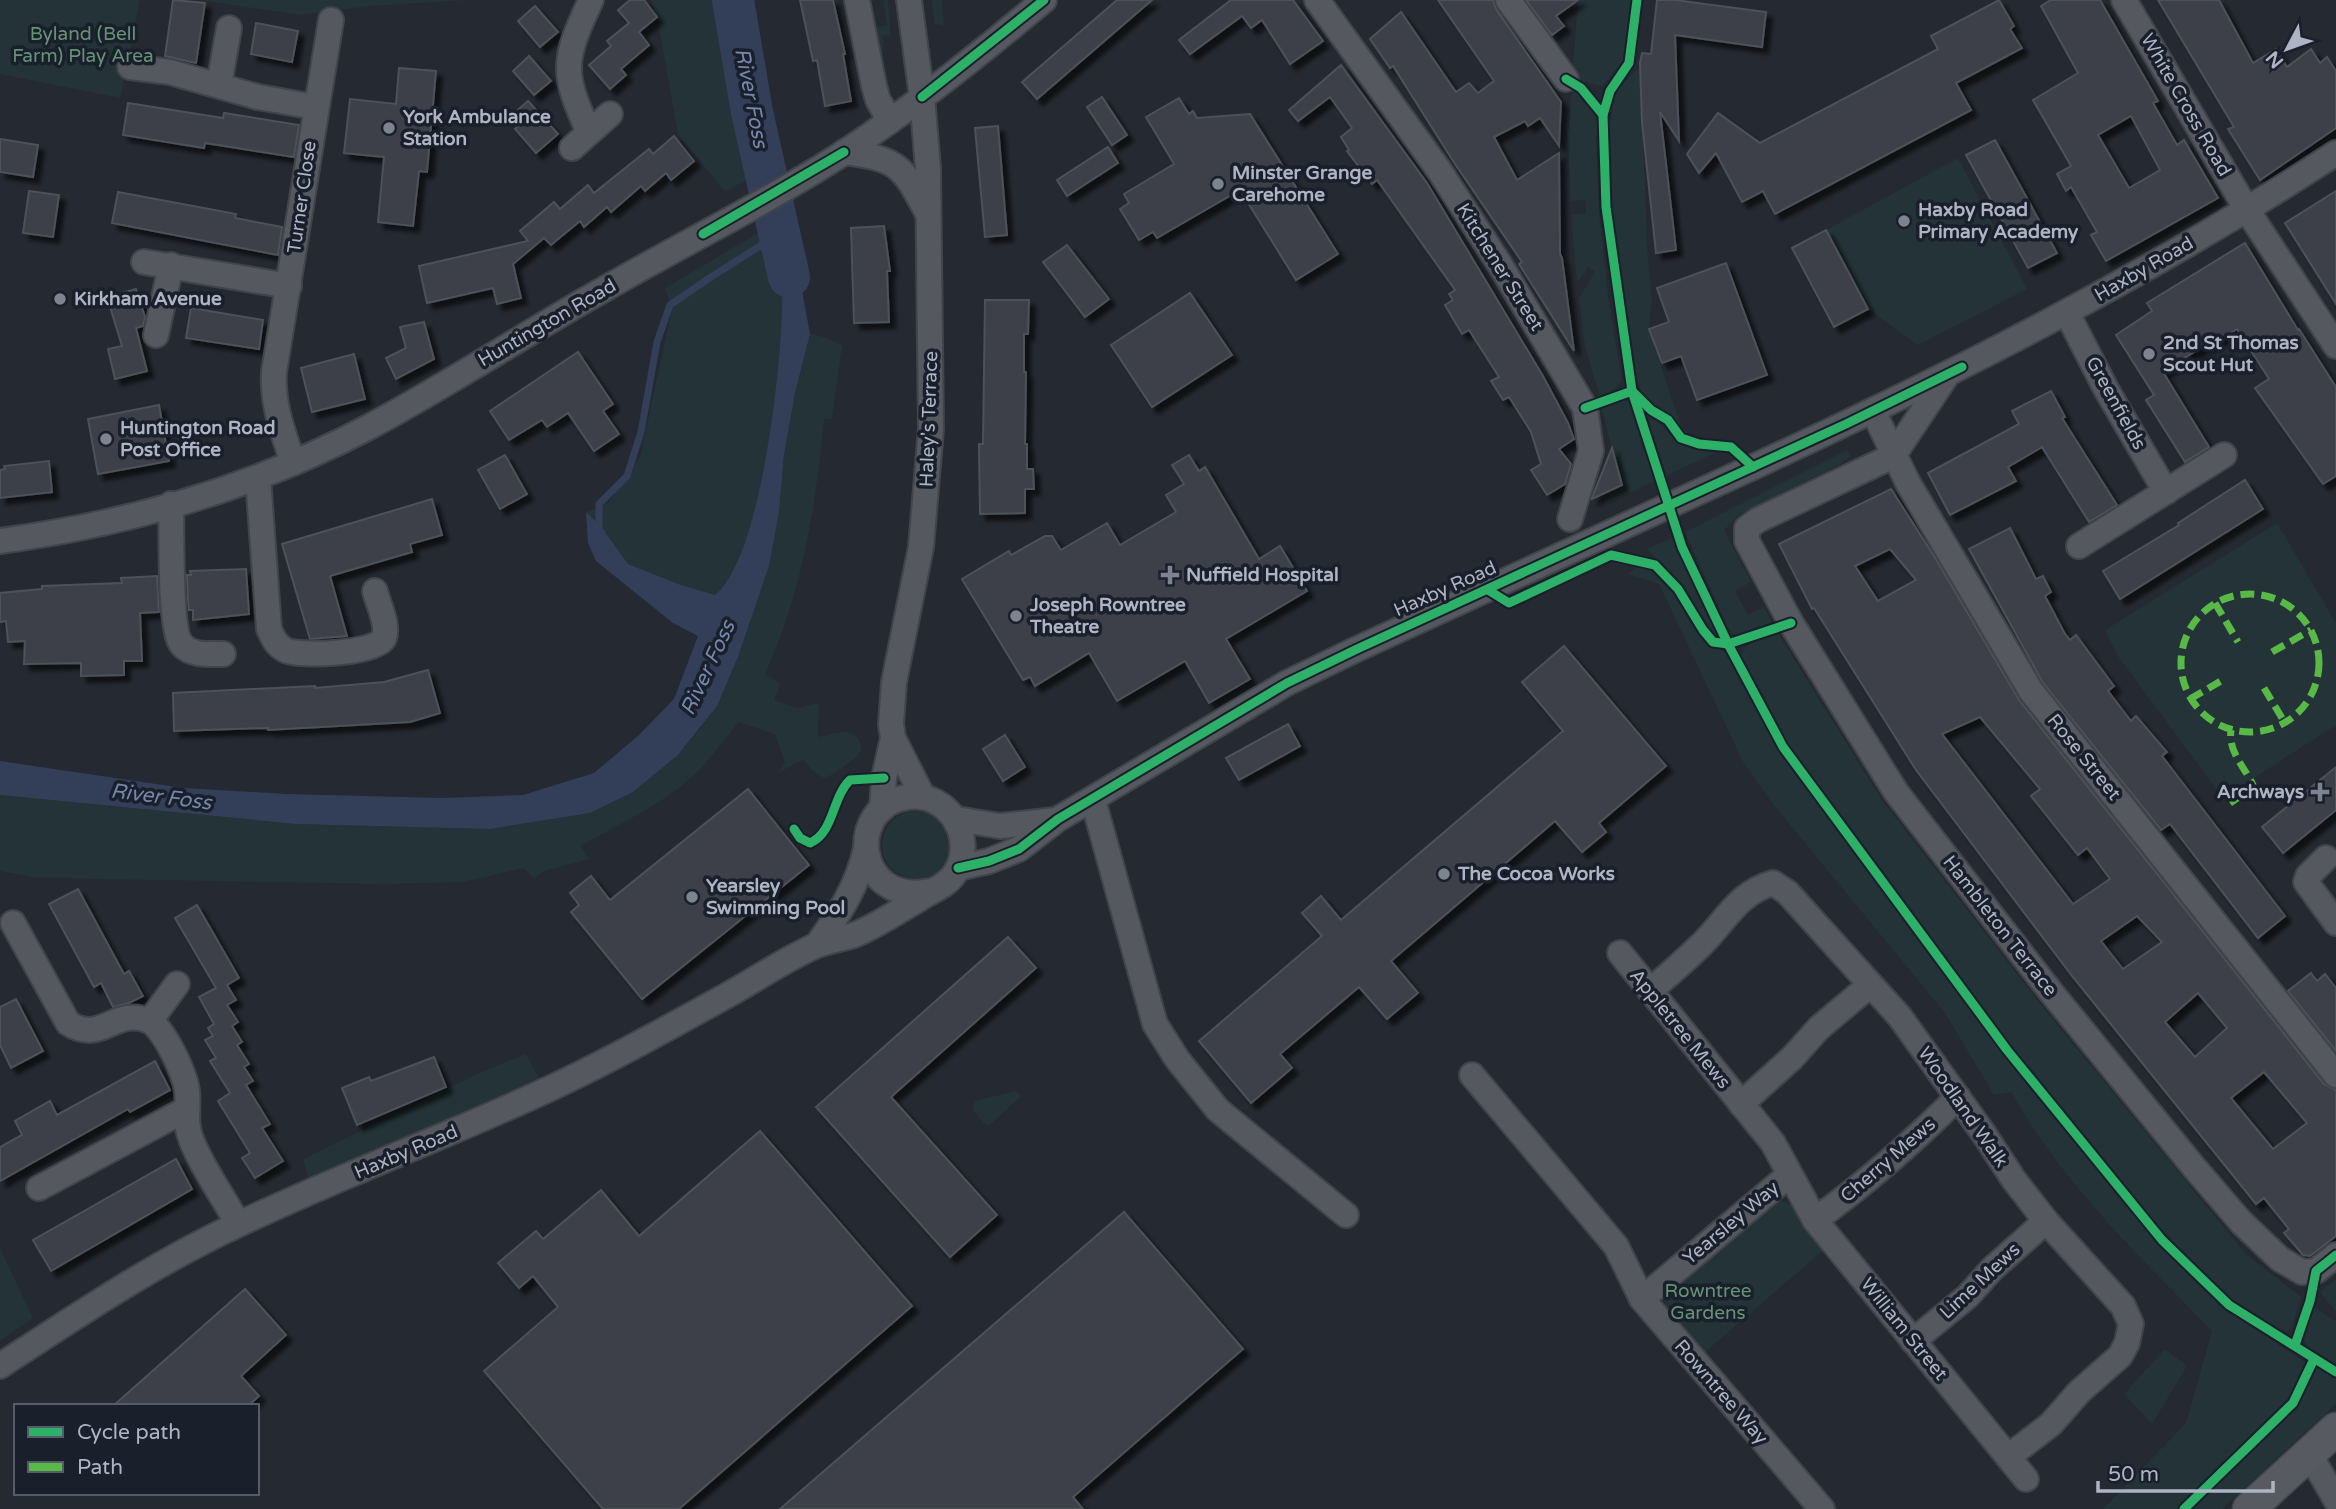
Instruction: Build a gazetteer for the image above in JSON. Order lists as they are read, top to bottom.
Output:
{
  "streets": {
    "street": [
      "White Cross Road",
      "Turner Close",
      "Kitchener Street",
      "Haxby Road",
      "Huntington Road",
      "Greenfields",
      "Haley's Terrace",
      "Rose Street",
      "Hambleton Terrace",
      "Appletree Mews",
      "Woodland Walk",
      "Cherry Mews",
      "Yearsley Way",
      "Lime Mews",
      "William Street",
      "Rowntree Way"
    ]
  },
  "crossings": [
    ["White Cross Road", "Haxby Road"],
    ["Turner Close", "Huntington Road"],
    ["Haxby Road", "Greenfields"],
    ["Haxby Road", "Haley's Terrace"],
    ["Haxby Road", "Rose Street"],
    ["Haxby Road", "Hambleton Terrace"],
    ["Huntington Road", "Haley's Terrace"],
    ["Rose Street", "Hambleton Terrace"],
    ["Appletree Mews", "Woodland Walk"],
    ["Appletree Mews", "Yearsley Way"],
    ["Appletree Mews", "William Street"],
    ["Woodland Walk", "Cherry Mews"],
    ["Woodland Walk", "Lime Mews"],
    ["Woodland Walk", "William Street"],
    ["Cherry Mews", "William Street"],
    ["Yearsley Way", "William Street"],
    ["Yearsley Way", "Rowntree Way"],
    ["Lime Mews", "William Street"]
  ],
  "water": ["River Foss"],
  "parks": ["Byland (Bell Farm) Play Area", "Rowntree Gardens"],
  "places": {
    "other": [
      "York Ambulance Station",
      "Minster Grange Carehome",
      "Haxby Road Primary Academy",
      "Kirkham Avenue",
      "2nd St Thomas Scout Hut",
      "Huntington Road Post Office",
      "Joseph Rowntree Theatre",
      "The Cocoa Works",
      "Yearsley Swimming Pool"
    ],
    "health": ["Nuffield Hospital", "Archways"]
  },
  "legend": ["Cycle path", "Path"],
  "scale_bar": "50 m",
  "north": "bottom left"
}
